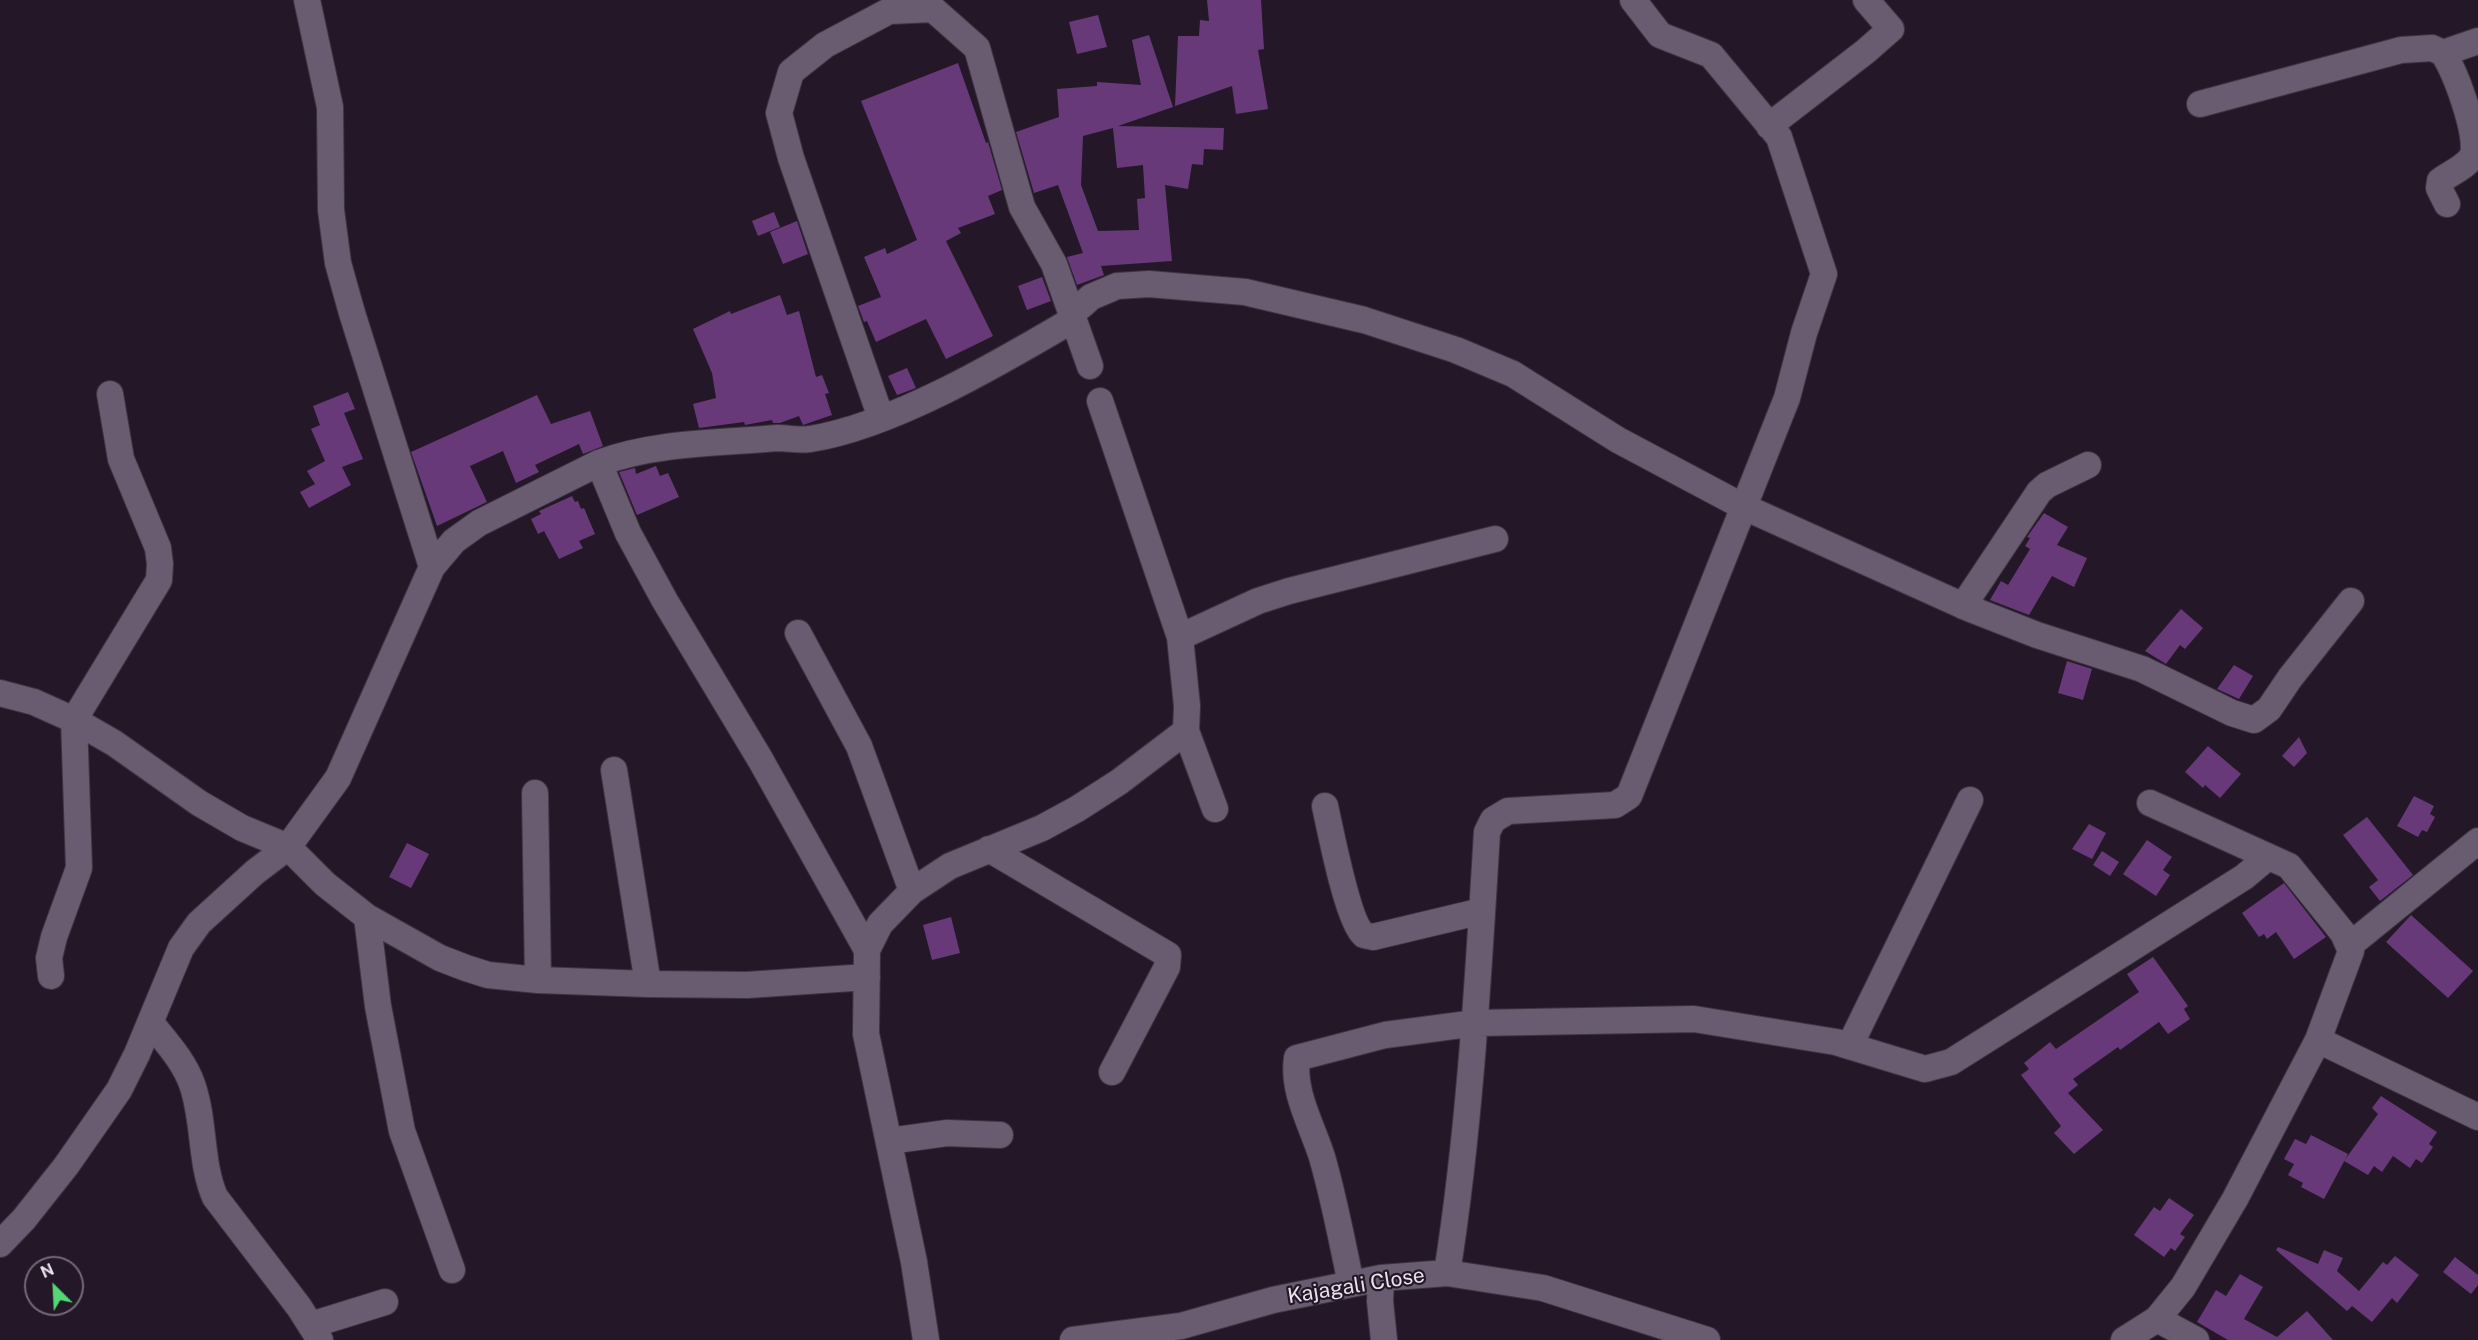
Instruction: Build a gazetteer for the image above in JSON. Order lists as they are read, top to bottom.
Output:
{
  "streets": {
    "street": ["Kajagali Close"]
  },
  "north": "top left"
}
